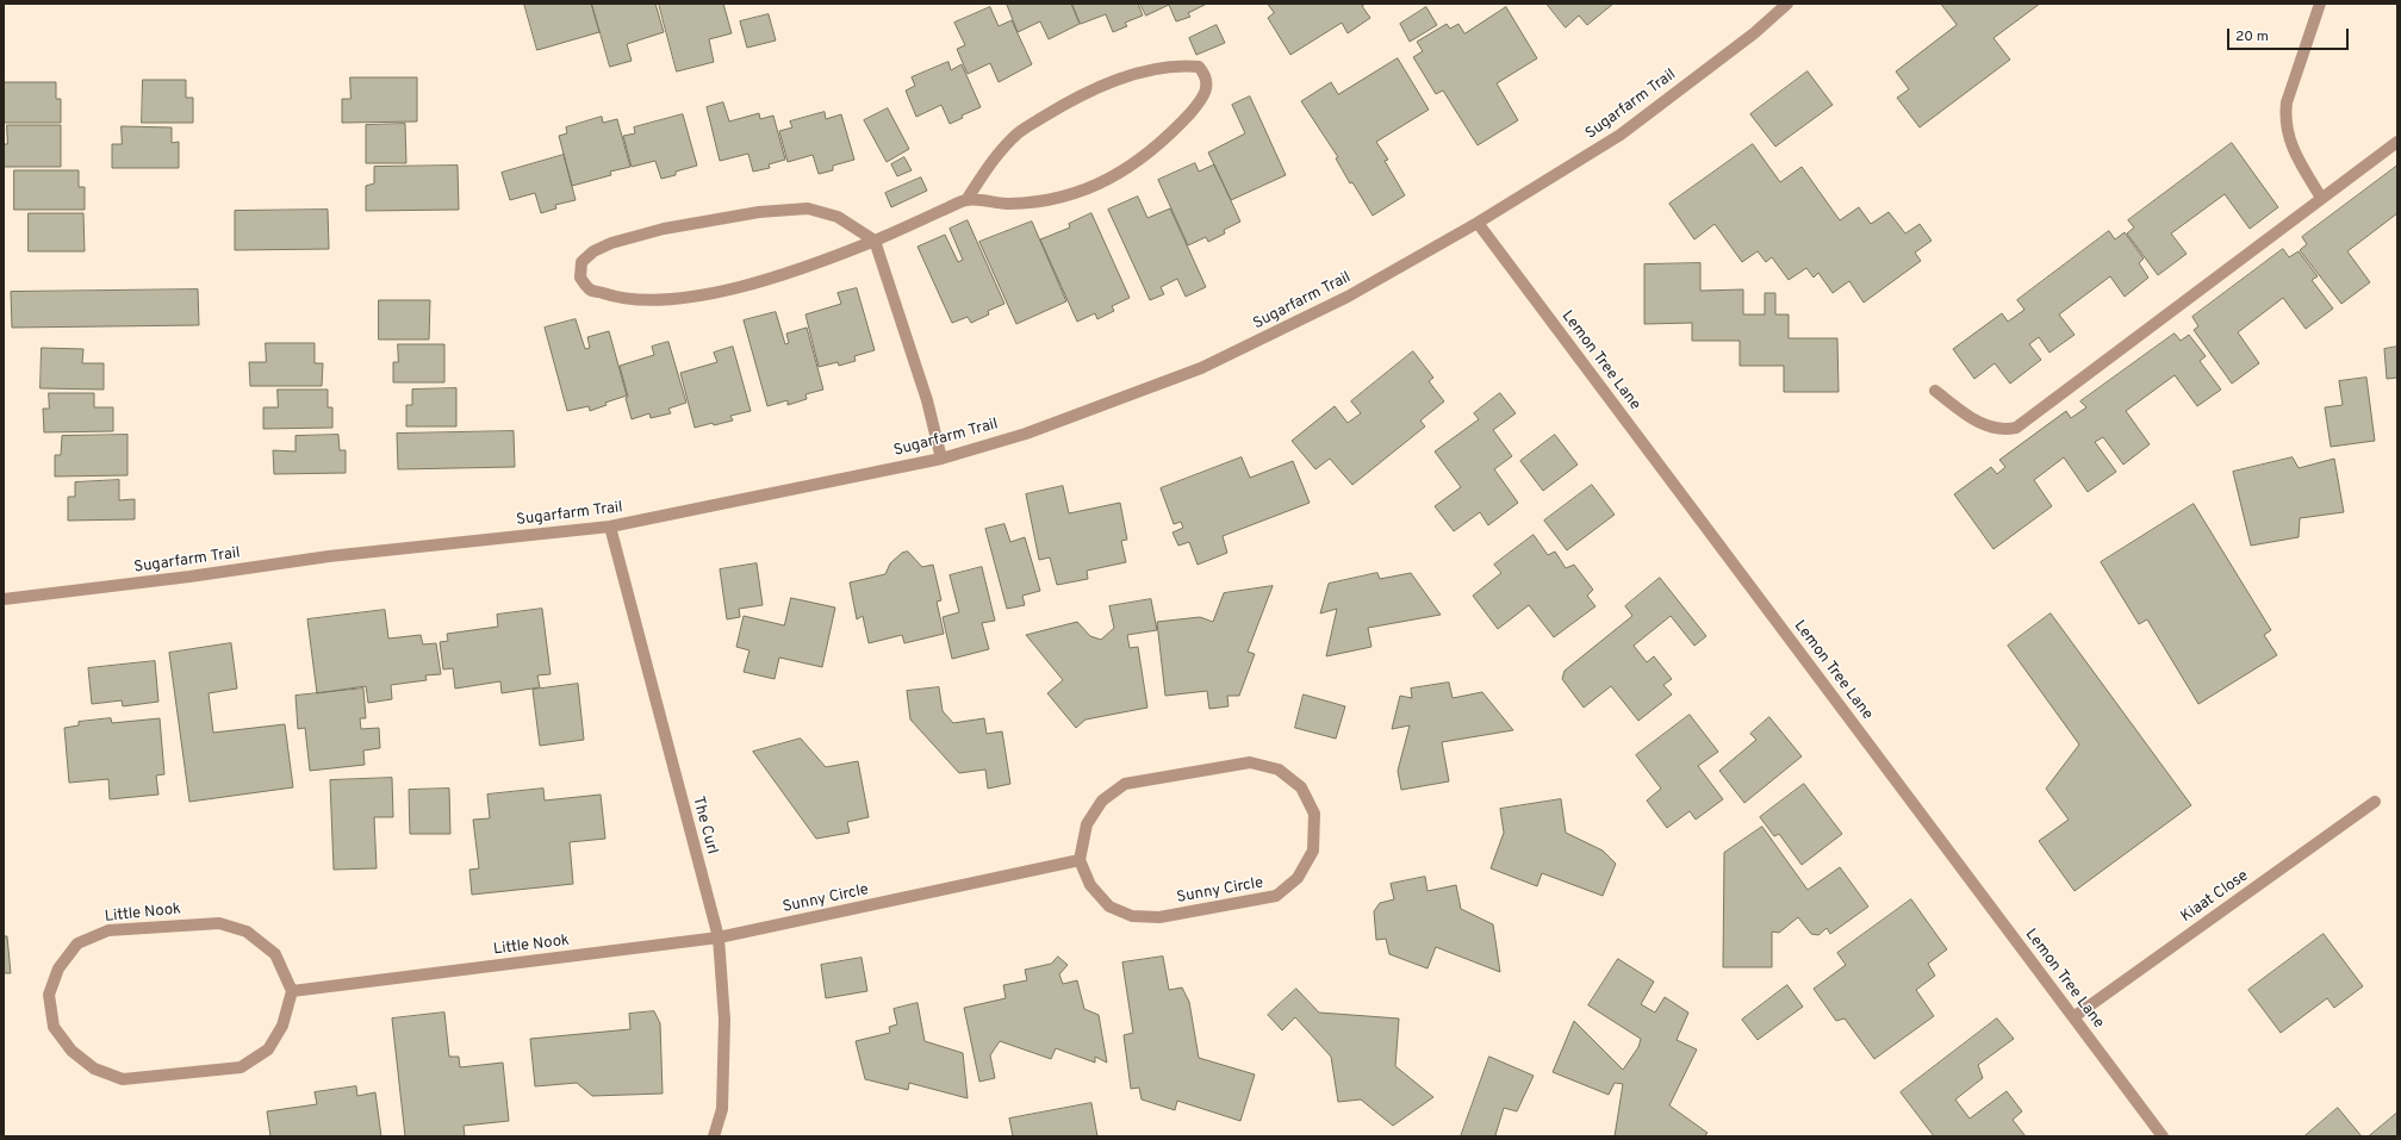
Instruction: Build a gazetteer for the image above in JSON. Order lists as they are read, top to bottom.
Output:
{
  "streets": {
    "street": [
      "Sugarfarm Trail",
      "Lemon Tree Lane",
      "The Curl",
      "Sunny Circle",
      "Kiaat Close",
      "Little Nook"
    ]
  },
  "crossings": [
    ["Sugarfarm Trail", "Lemon Tree Lane"],
    ["Sugarfarm Trail", "The Curl"],
    ["Lemon Tree Lane", "Kiaat Close"],
    ["The Curl", "Sunny Circle"],
    ["The Curl", "Little Nook"],
    ["Sunny Circle", "Little Nook"]
  ],
  "scale_bar": "20 m"
}
